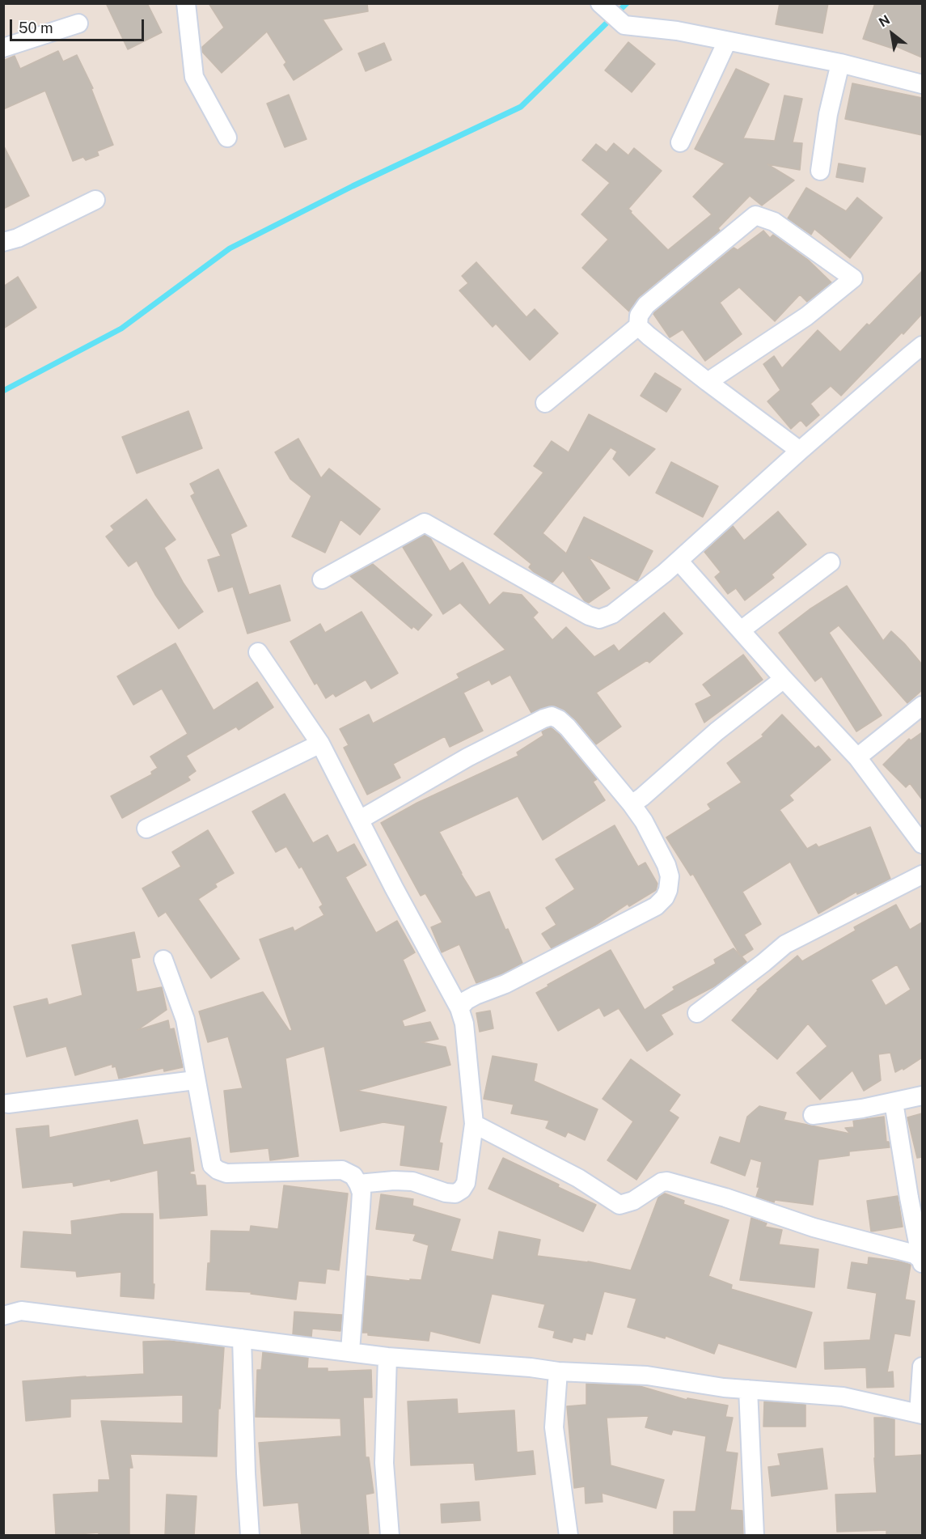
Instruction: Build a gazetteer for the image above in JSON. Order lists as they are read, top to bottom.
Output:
{
  "scale_bar": "50 m",
  "north": "top left"
}
